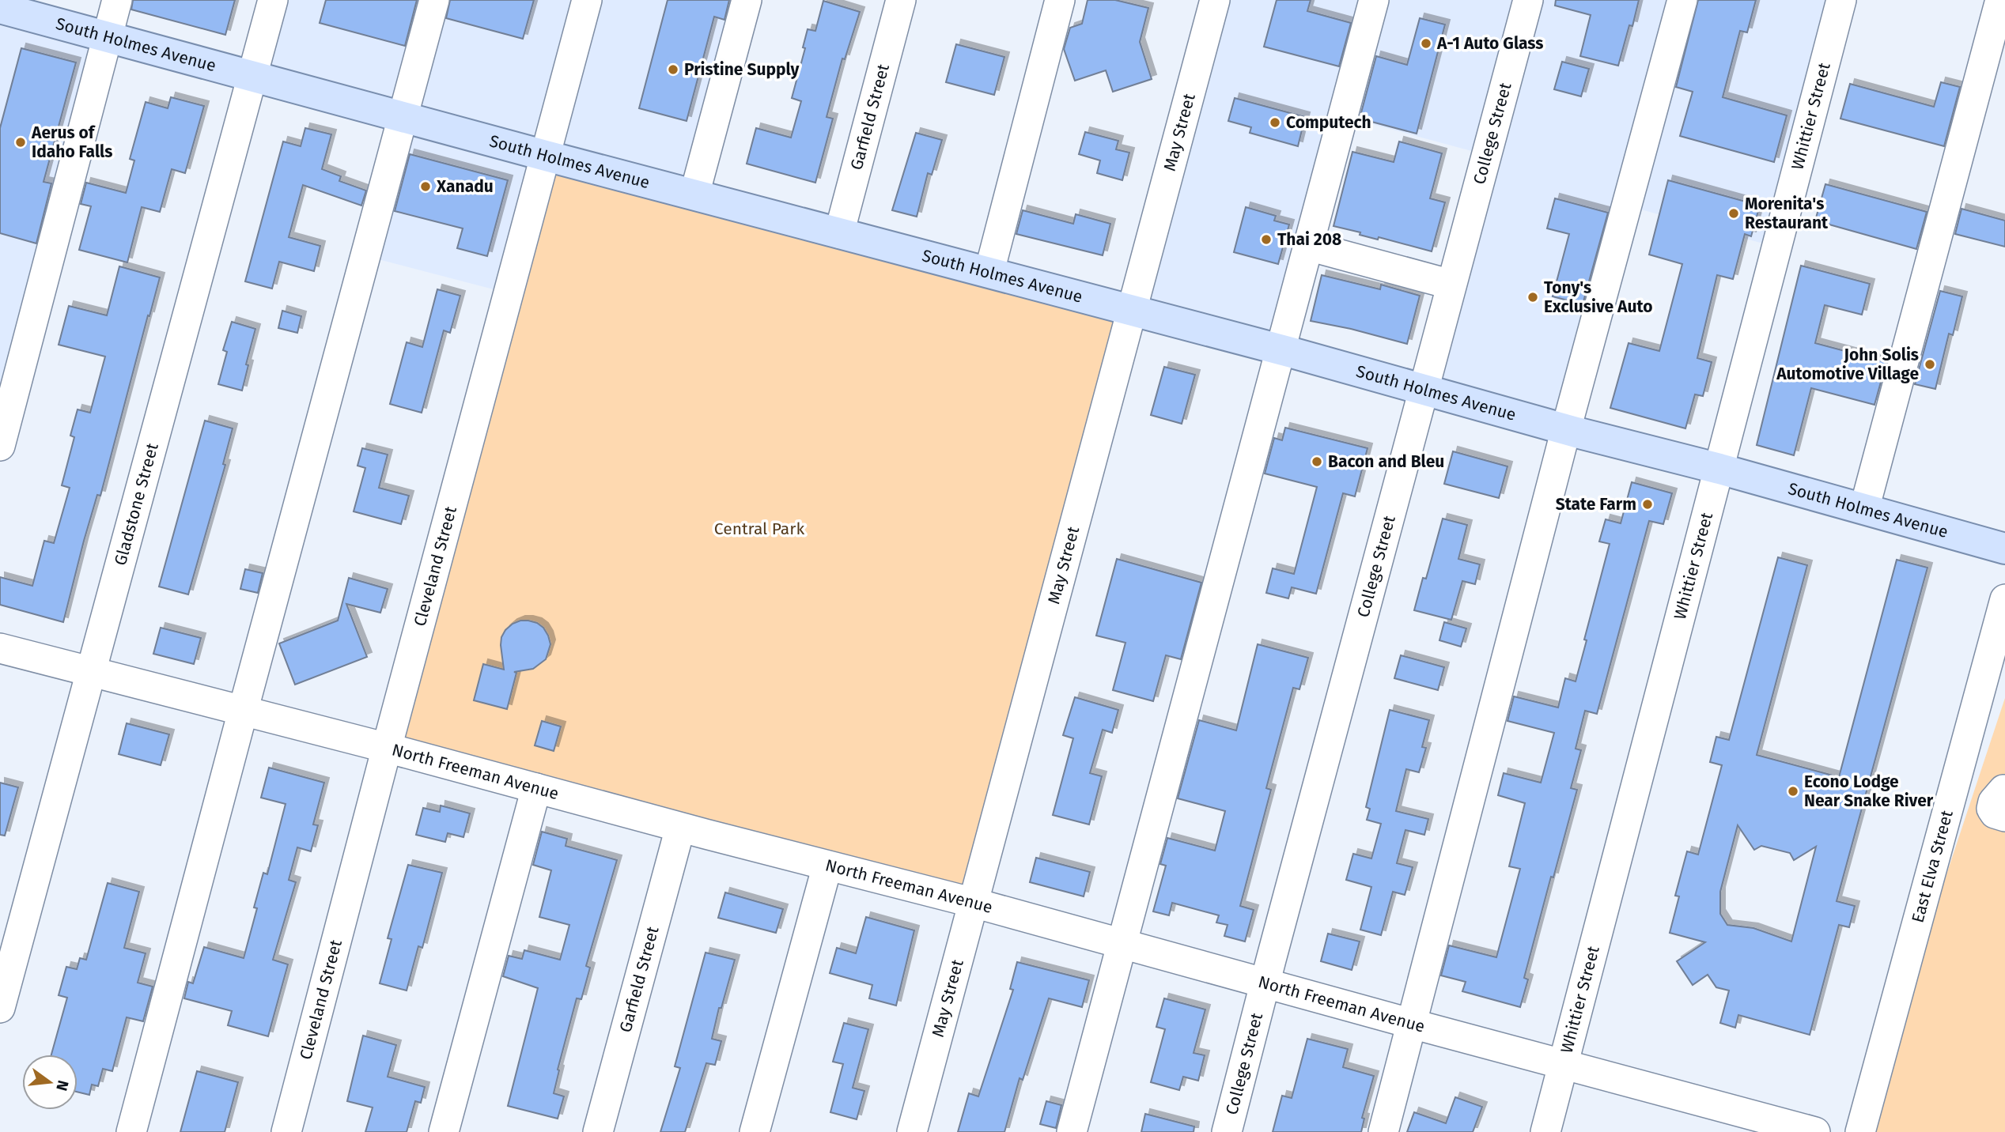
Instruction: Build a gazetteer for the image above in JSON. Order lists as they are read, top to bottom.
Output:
{
  "streets": {
    "main road": ["South Holmes Avenue"],
    "street": [
      "Garfield Street",
      "Whittier Street",
      "May Street",
      "College Street",
      "Gladstone Street",
      "Cleveland Street",
      "North Freeman Avenue",
      "East Elva Street"
    ]
  },
  "crossings": [
    ["South Holmes Avenue", "Garfield Street"],
    ["South Holmes Avenue", "Whittier Street"],
    ["South Holmes Avenue", "May Street"],
    ["South Holmes Avenue", "College Street"],
    ["South Holmes Avenue", "Gladstone Street"],
    ["South Holmes Avenue", "Cleveland Street"],
    ["Garfield Street", "North Freeman Avenue"],
    ["Whittier Street", "North Freeman Avenue"],
    ["May Street", "North Freeman Avenue"],
    ["College Street", "North Freeman Avenue"],
    ["Gladstone Street", "North Freeman Avenue"],
    ["Cleveland Street", "North Freeman Avenue"]
  ],
  "parks": ["Central Park"],
  "places": [
    "A-1 Auto Glass",
    "Pristine Supply",
    "Computech",
    "Aerus of Idaho Falls",
    "Xanadu",
    "Morenita's Restaurant",
    "Thai 208",
    "Tony's Exclusive Auto",
    "John Solis Automotive Village",
    "Bacon and Bleu",
    "State Farm",
    "Econo Lodge Near Snake River"
  ],
  "north": "right"
}
